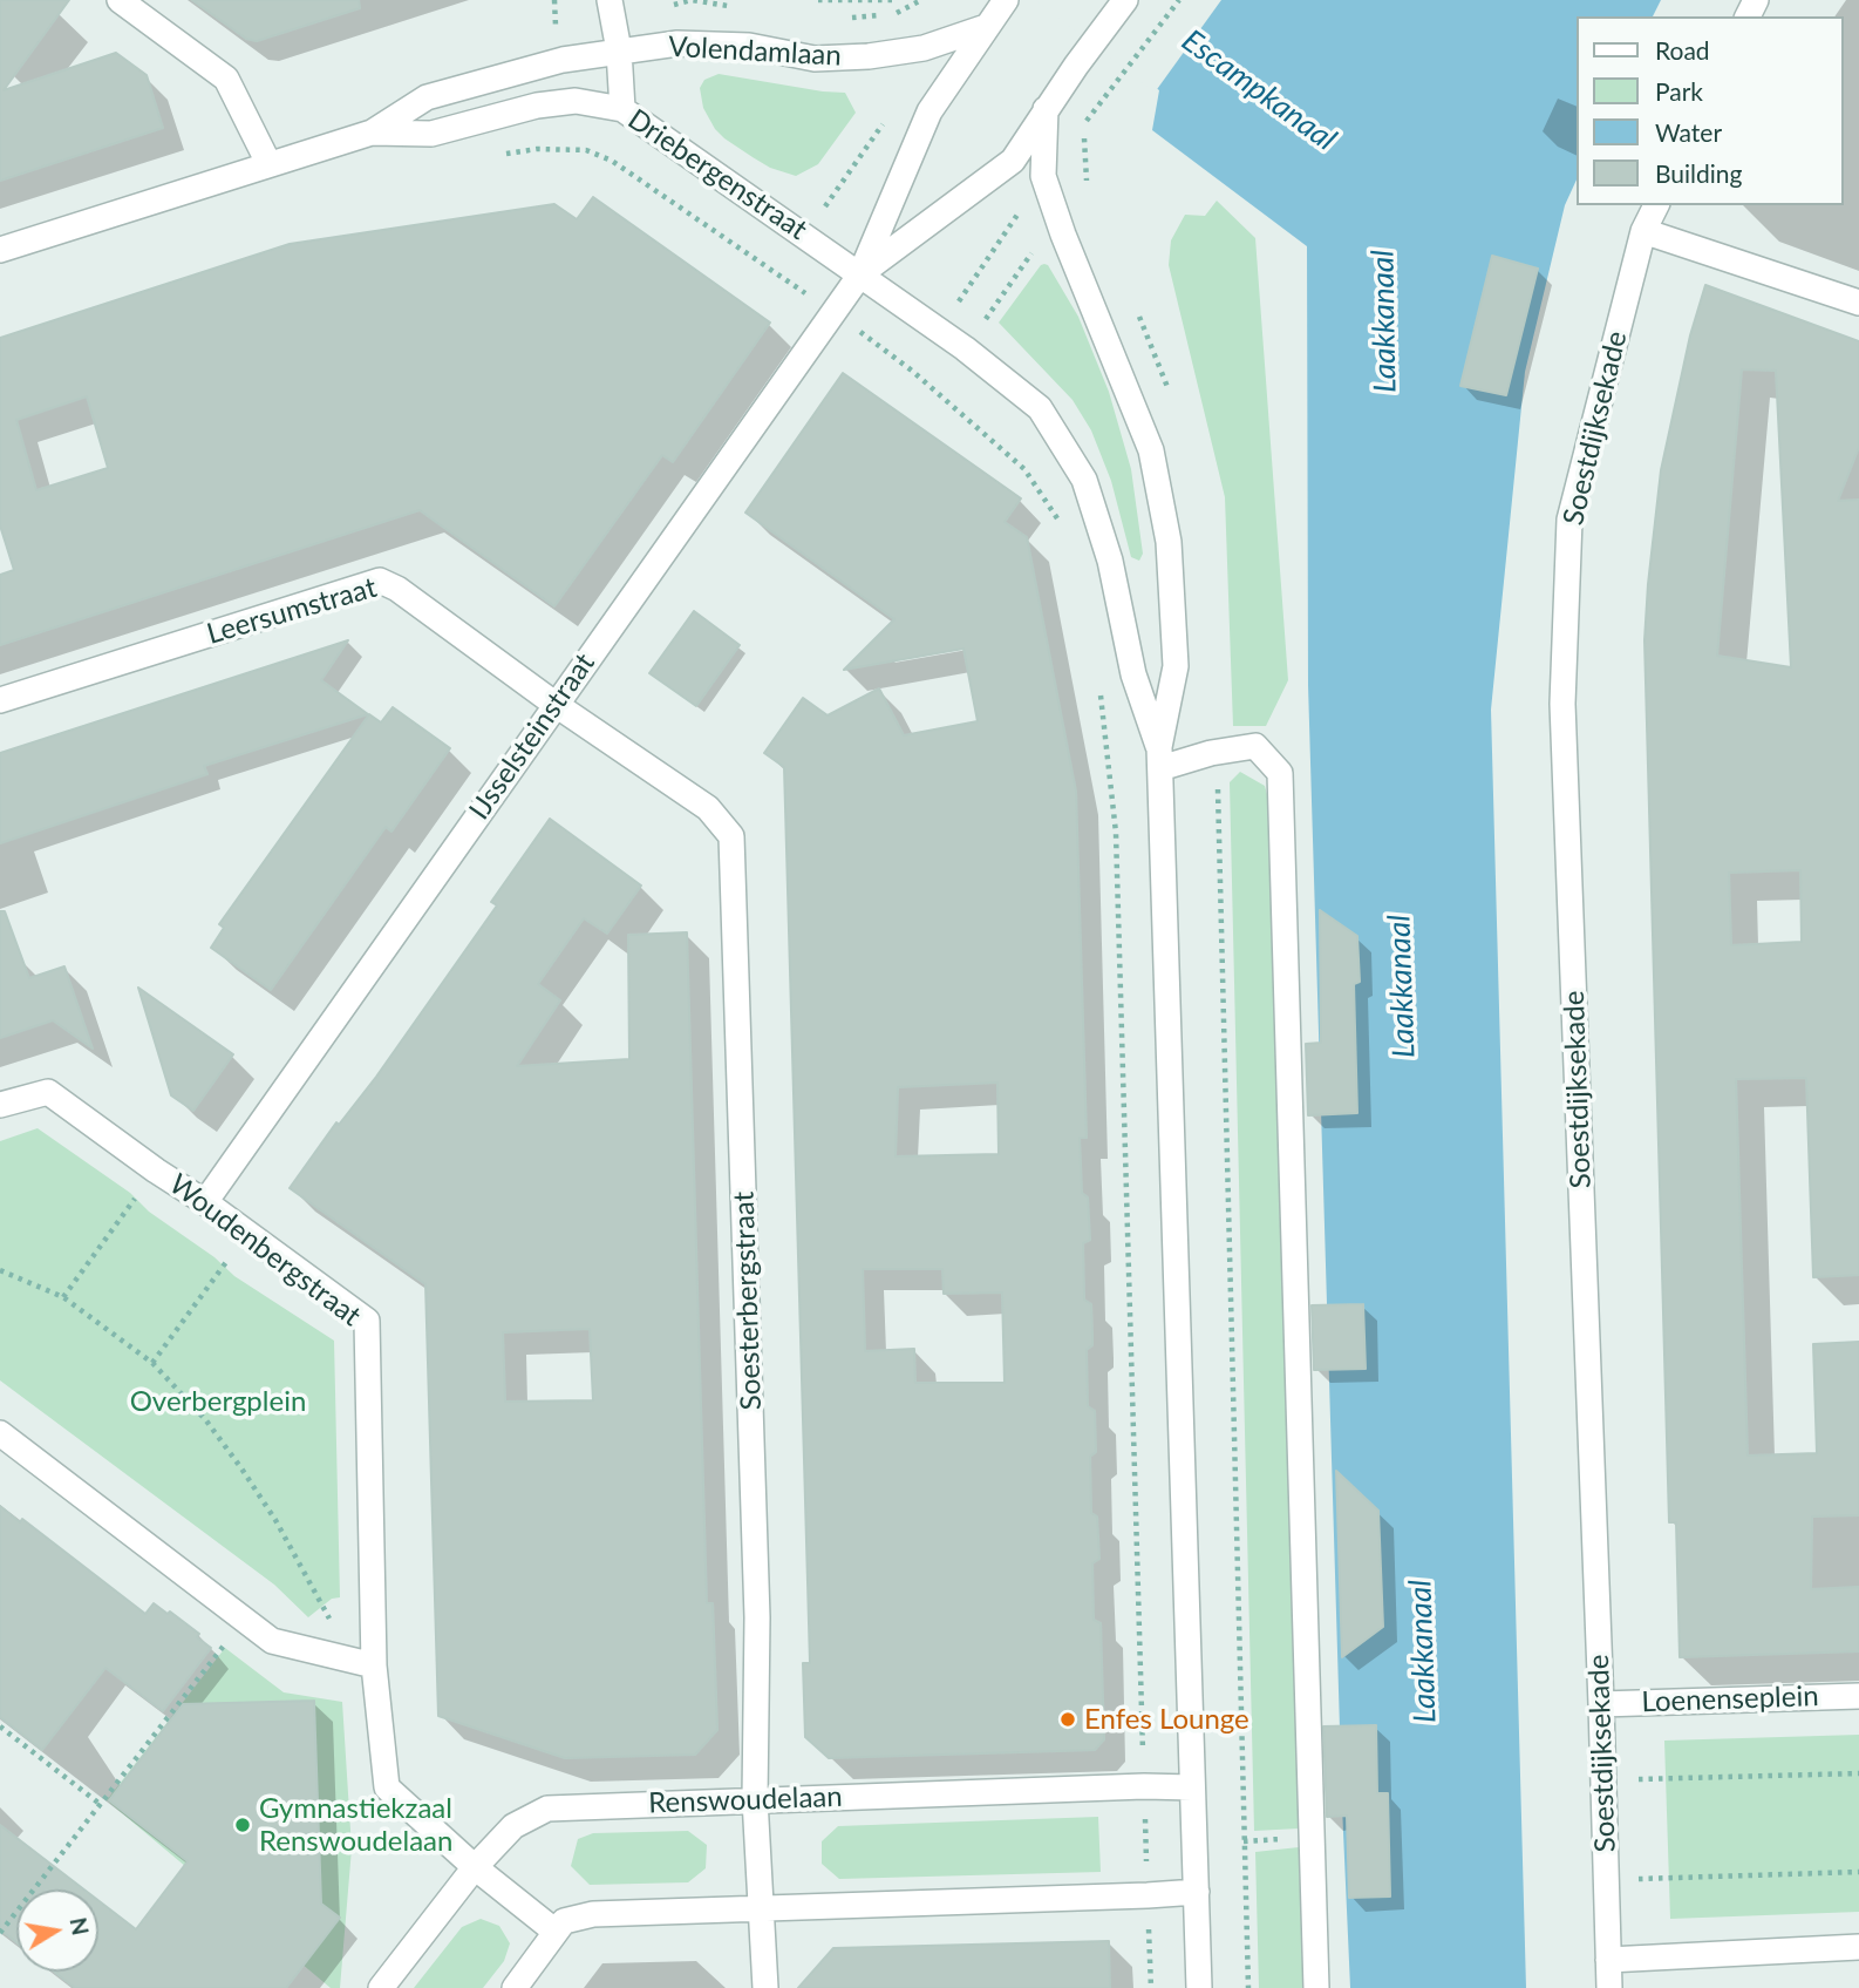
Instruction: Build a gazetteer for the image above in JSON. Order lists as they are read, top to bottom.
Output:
{
  "streets": {
    "street": [
      "Volendamlaan",
      "Driebergenstraat",
      "Soestdijksekade",
      "Leersumstraat",
      "IJsselsteinstraat",
      "Woudenbergstraat",
      "Soesterbergstraat",
      "Loenenseplein",
      "Renswoudelaan"
    ]
  },
  "crossings": [
    ["Volendamlaan", "Driebergenstraat"],
    ["Driebergenstraat", "IJsselsteinstraat"],
    ["Soestdijksekade", "Loenenseplein"],
    ["Leersumstraat", "IJsselsteinstraat"],
    ["Leersumstraat", "Soesterbergstraat"],
    ["IJsselsteinstraat", "Woudenbergstraat"],
    ["IJsselsteinstraat", "Soesterbergstraat"],
    ["Woudenbergstraat", "Renswoudelaan"],
    ["Soesterbergstraat", "Renswoudelaan"]
  ],
  "water": ["Escampkanaal", "Laakkanaal"],
  "parks": ["Overbergplein"],
  "places": ["Enfes Lounge", "Gymnastiekzaal Renswoudelaan"],
  "legend": [
    "Road",
    "Park",
    "Water",
    "Building"
  ],
  "north": "right"
}
